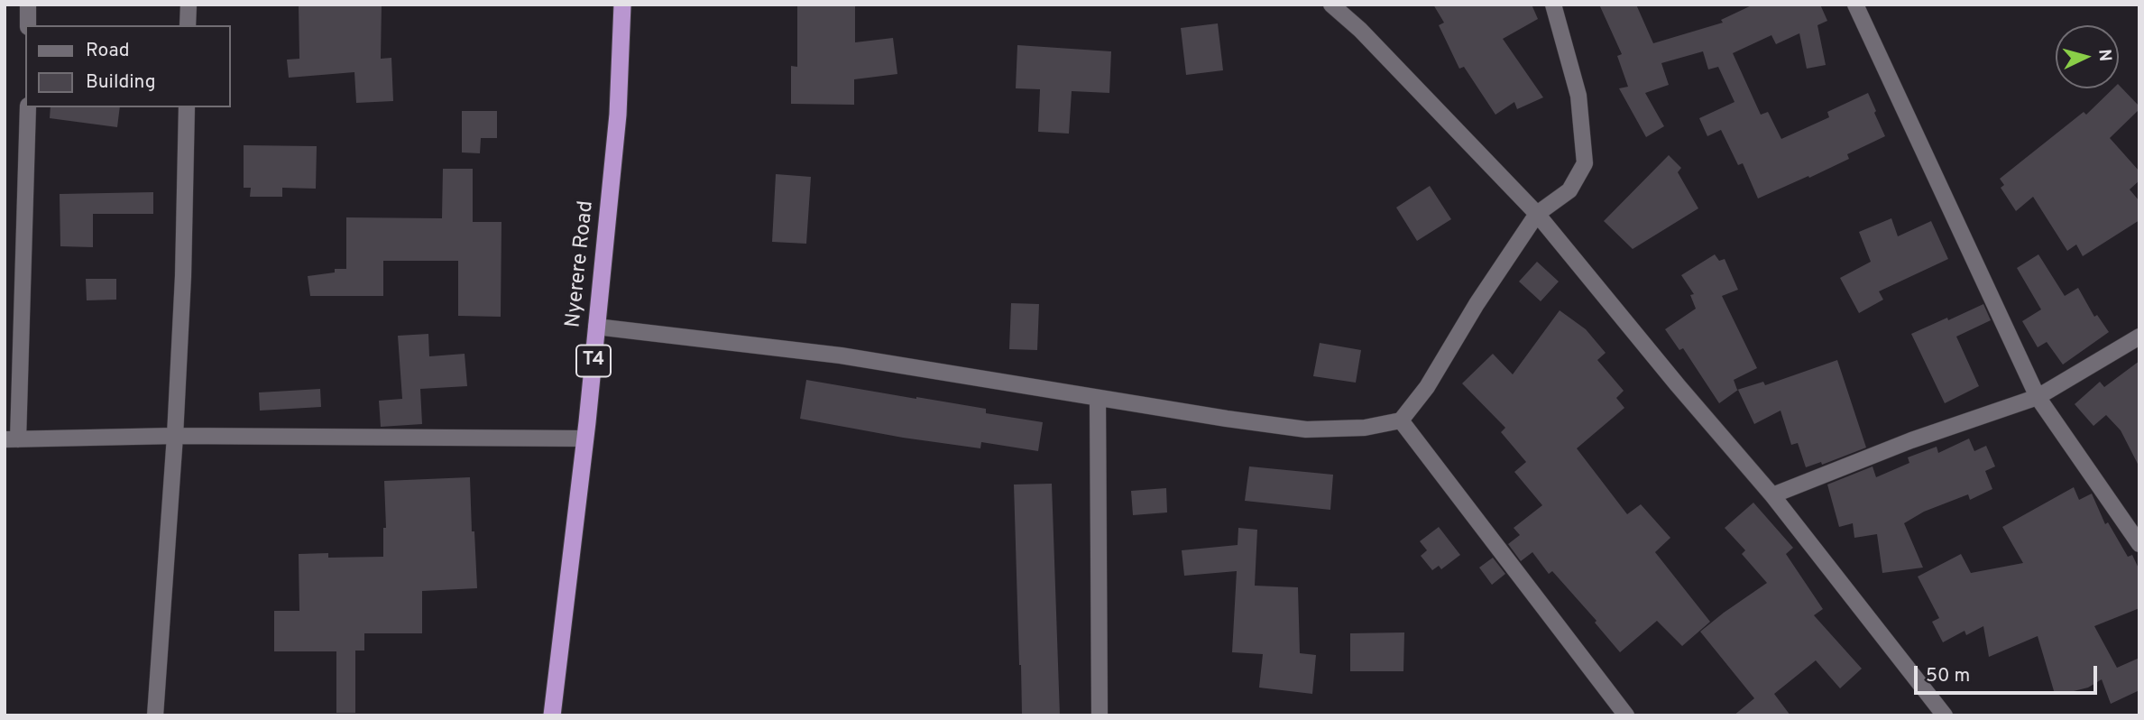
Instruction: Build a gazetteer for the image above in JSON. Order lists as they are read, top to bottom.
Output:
{
  "streets": {
    "highway": ["Nyerere Road", "T4"]
  },
  "legend": ["Road", "Building"],
  "scale_bar": "50 m",
  "north": "right"
}
